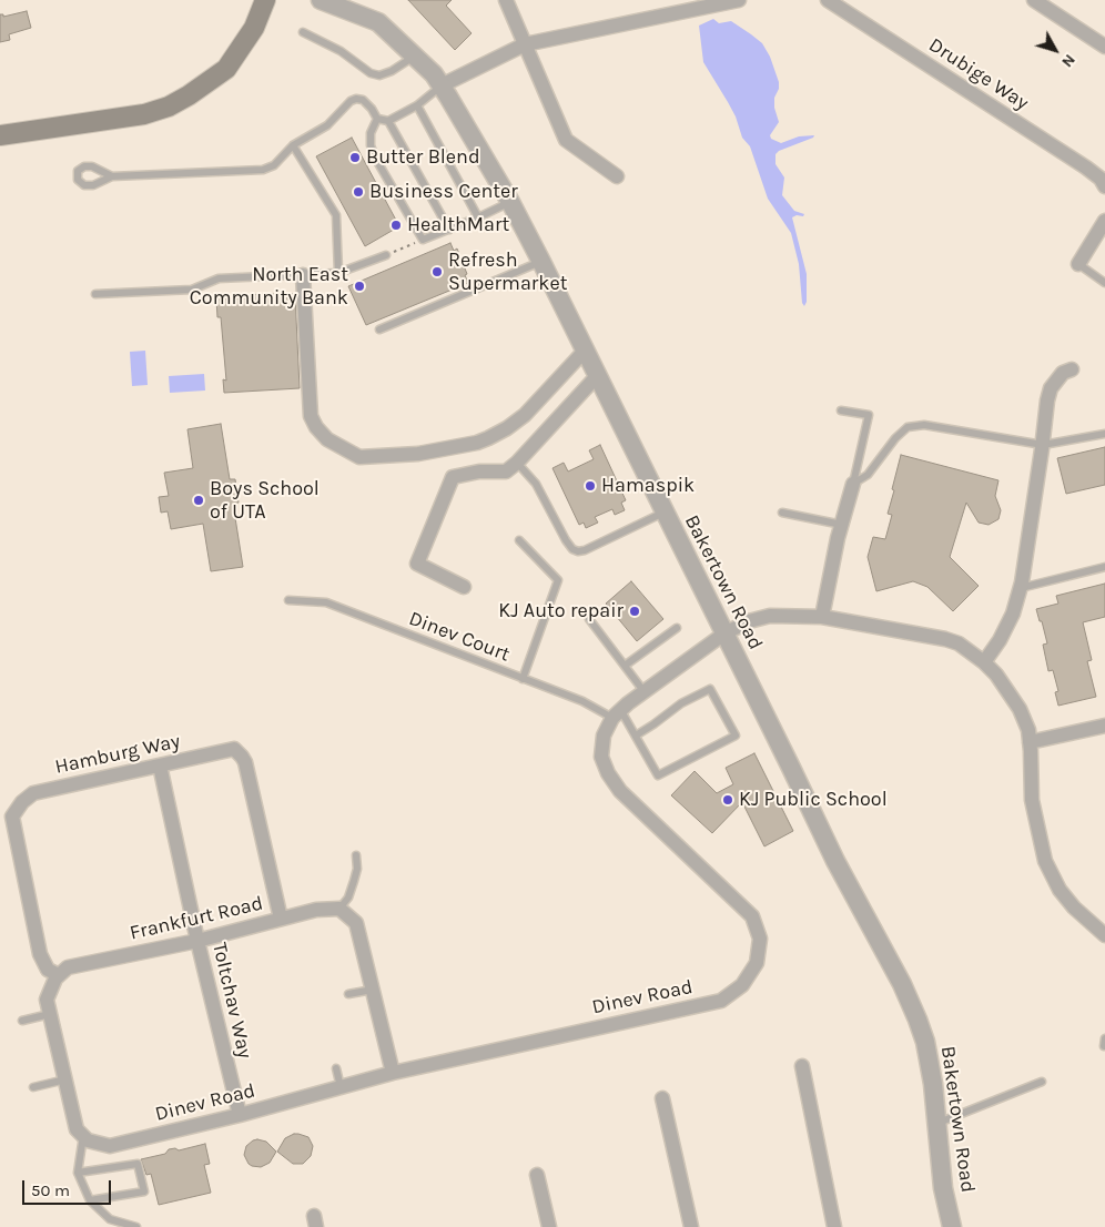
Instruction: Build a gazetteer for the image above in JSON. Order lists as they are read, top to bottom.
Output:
{
  "streets": {
    "street": [
      "Drubige Way",
      "Bakertown Road",
      "Hamburg Way",
      "Frankfurt Road",
      "Dinev Road",
      "Toltchav Way"
    ],
    "lane": ["Dinev Court"]
  },
  "crossings": [
    ["Dinev Court", "Dinev Road"],
    ["Hamburg Way", "Frankfurt Road"],
    ["Hamburg Way", "Toltchav Way"],
    ["Frankfurt Road", "Toltchav Way"],
    ["Dinev Road", "Toltchav Way"]
  ],
  "places": [
    "Butter Blend",
    "Business Center",
    "HealthMart",
    "Refresh Supermarket",
    "North East Community Bank",
    "Hamaspik",
    "Boys School of UTA",
    "KJ Auto repair",
    "KJ Public School"
  ],
  "scale_bar": "50 m",
  "north": "bottom right"
}
